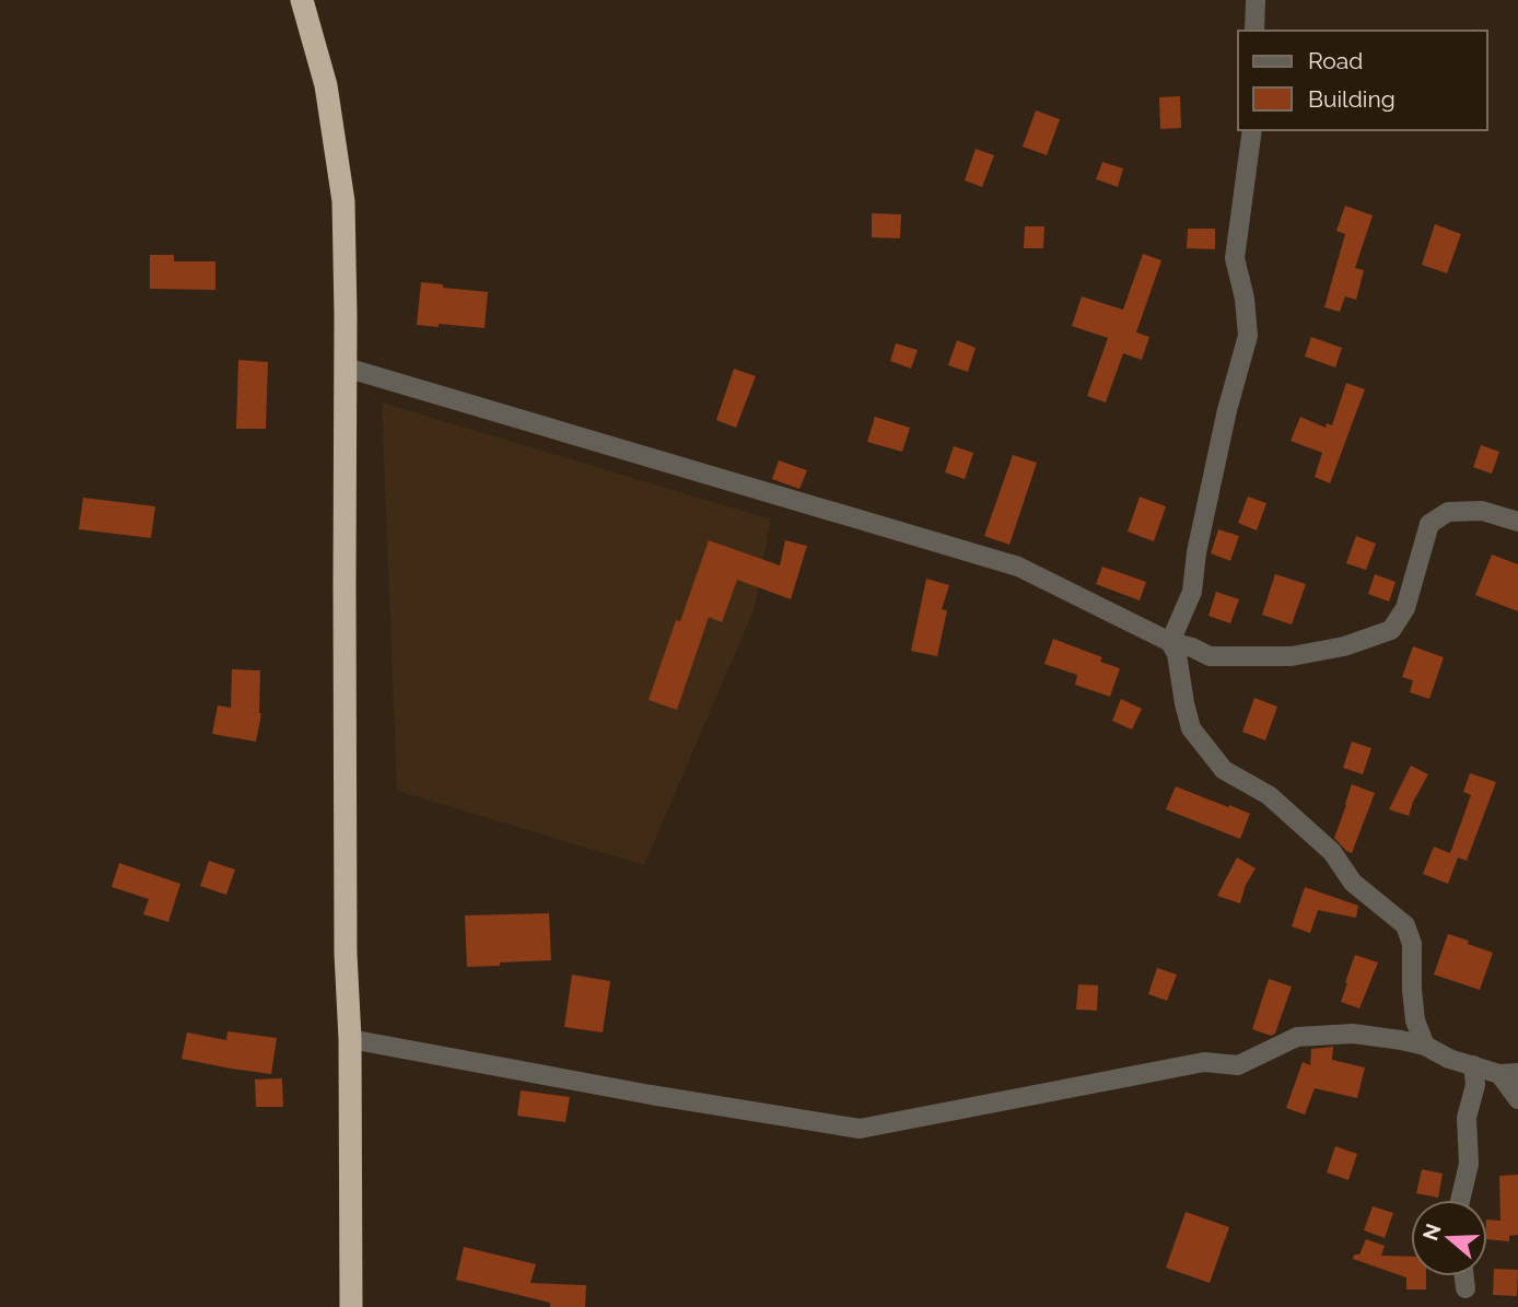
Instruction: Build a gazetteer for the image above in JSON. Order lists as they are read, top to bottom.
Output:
{
  "legend": ["Road", "Building"],
  "north": "left"
}
